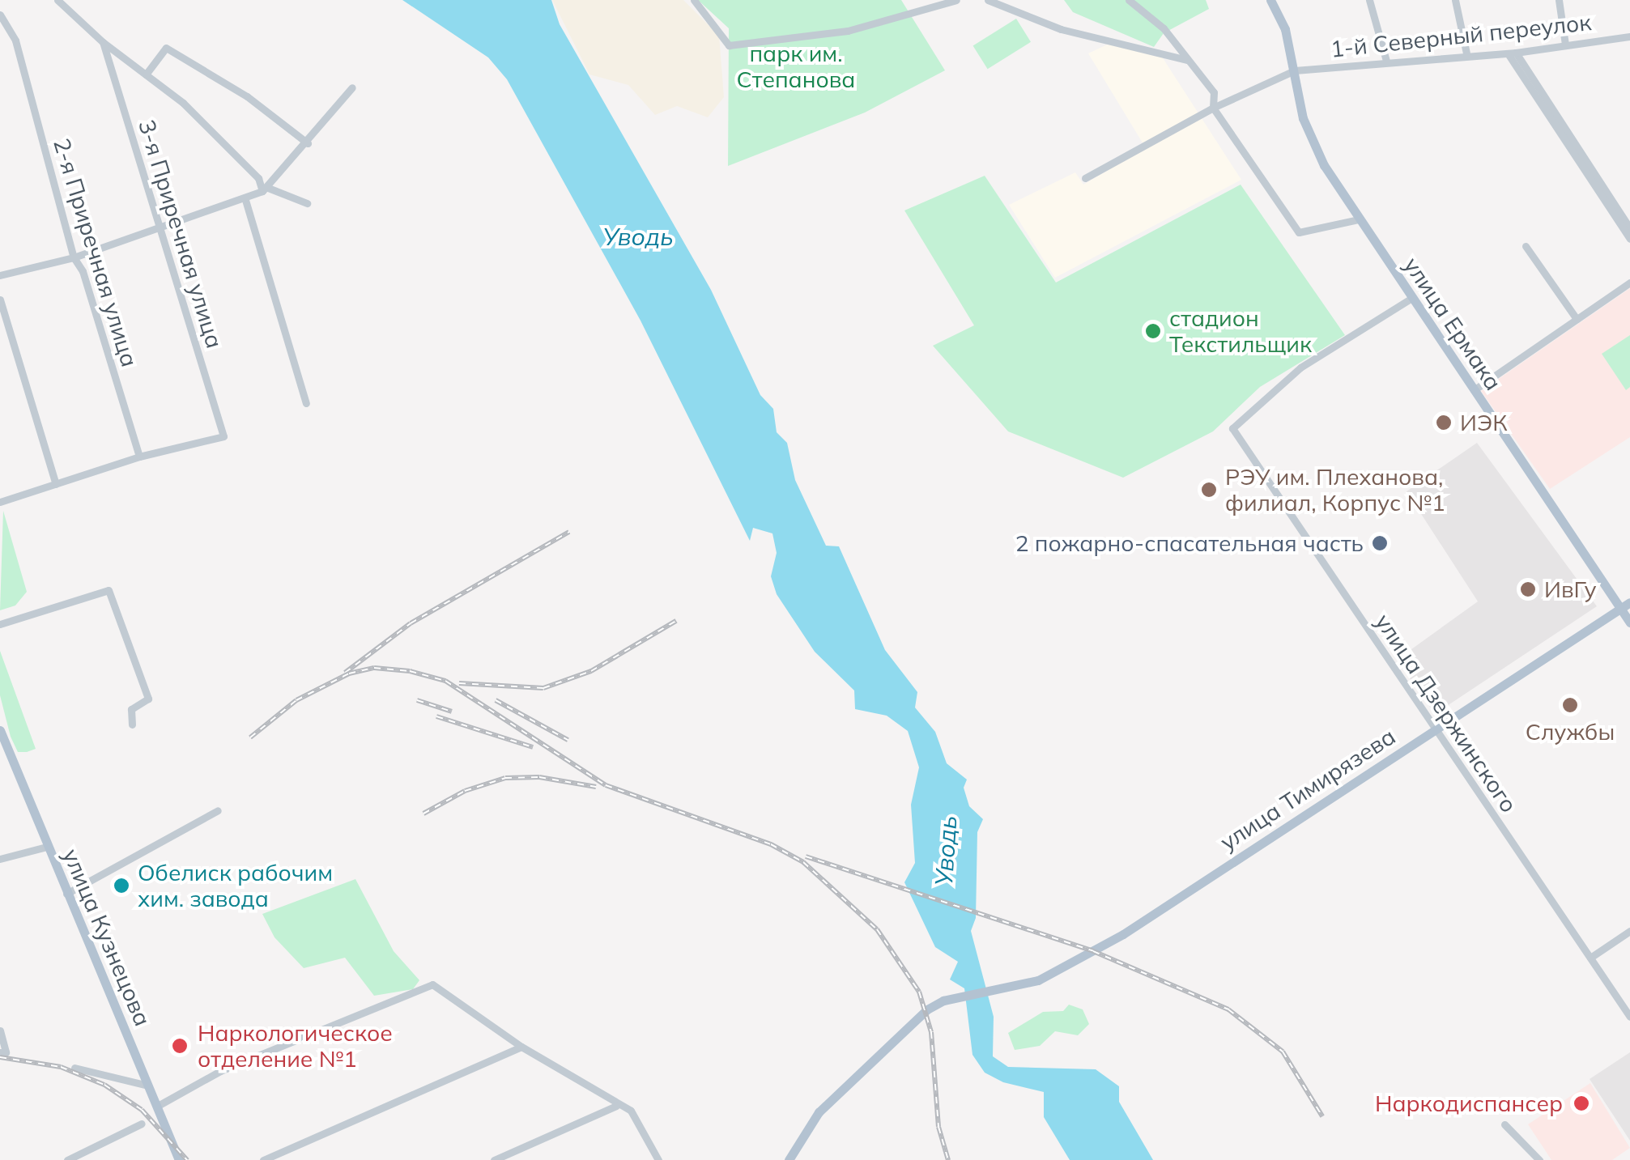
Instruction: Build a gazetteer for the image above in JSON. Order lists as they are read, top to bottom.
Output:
{
  "streets": {
    "main road": ["улица Ермака", "улица Тимирязева", "улица Кузнецова"],
    "street": [
      "1-й Северный переулок",
      "3-я Приречная улица",
      "2-я Приречная улица",
      "улица Дзержинского"
    ]
  },
  "crossings": [
    ["1-й Северный переулок", "улица Ермака"],
    ["3-я Приречная улица", "2-я Приречная улица"],
    ["улица Ермака", "улица Дзержинского"],
    ["улица Ермака", "улица Тимирязева"],
    ["улица Дзержинского", "улица Тимирязева"]
  ],
  "water": ["Уводь"],
  "parks": ["парк им. Степанова"],
  "places": [
    "стадион Текстильщик",
    "ИЭК",
    "РЭУ им. Плеханова, филиал, Корпус №1",
    "2 пожарно-спасательная часть",
    "ИвГу",
    "Службы",
    "Обелиск рабочим хим. завода",
    "Наркологическое отделение №1",
    "Наркодиспансер"
  ]
}
